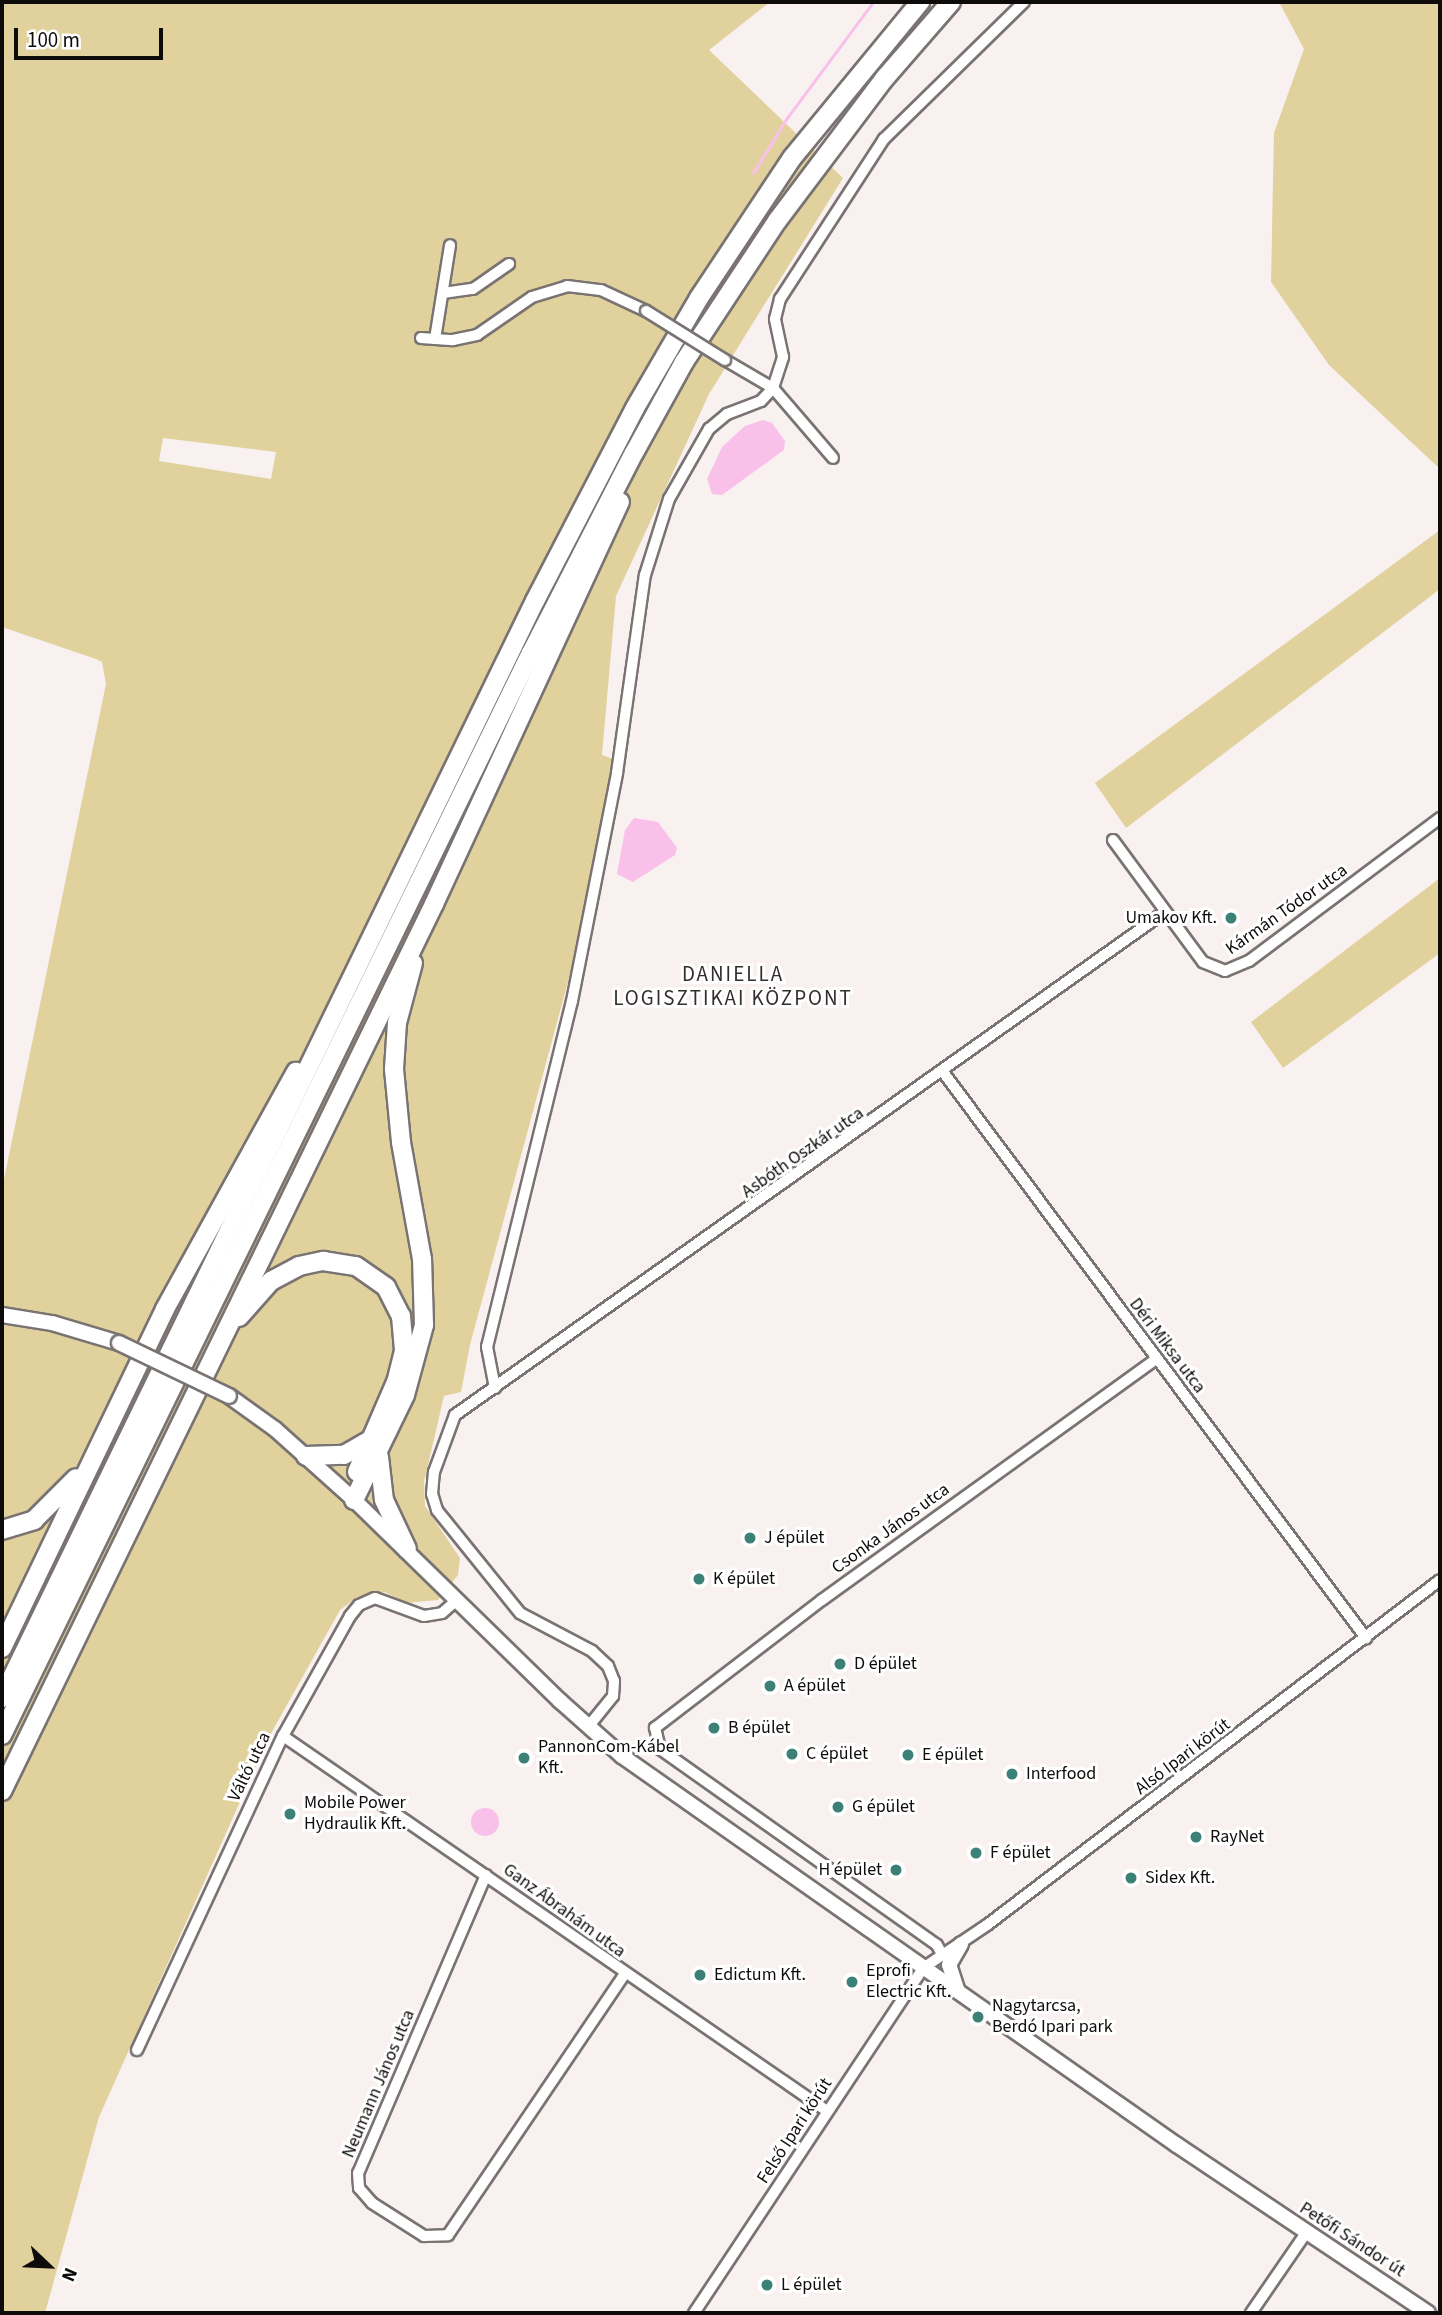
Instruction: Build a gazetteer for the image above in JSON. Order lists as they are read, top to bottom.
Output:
{
  "streets": {
    "main road": ["Petőfi Sándor út"],
    "street": [
      "Kármán Tódor utca",
      "Asbóth Oszkár utca",
      "Déri Miksa utca",
      "Csonka János utca",
      "Alsó Ipari körút",
      "Váltó utca",
      "Ganz Ábrahám utca",
      "Neumann János utca",
      "Felső Ipari körút"
    ]
  },
  "crossings": [
    ["Kármán Tódor utca", "Asbóth Oszkár utca"],
    ["Asbóth Oszkár utca", "Déri Miksa utca"],
    ["Asbóth Oszkár utca", "Petőfi Sándor út"],
    ["Déri Miksa utca", "Csonka János utca"],
    ["Déri Miksa utca", "Alsó Ipari körút"],
    ["Csonka János utca", "Alsó Ipari körút"],
    ["Alsó Ipari körút", "Felső Ipari körút"],
    ["Alsó Ipari körút", "Petőfi Sándor út"],
    ["Váltó utca", "Ganz Ábrahám utca"],
    ["Váltó utca", "Petőfi Sándor út"],
    ["Ganz Ábrahám utca", "Neumann János utca"],
    ["Ganz Ábrahám utca", "Felső Ipari körút"],
    ["Felső Ipari körút", "Petőfi Sándor út"]
  ],
  "districts": ["DANIELLA LOGISZTIKAI KÖZPONT"],
  "places": [
    "Umakov Kft.",
    "J épület",
    "K épület",
    "D épület",
    "A épület",
    "B épület",
    "C épület",
    "E épület",
    "PannonCom-Kábel Kft.",
    "Interfood",
    "G épület",
    "Mobile Power Hydraulik Kft.",
    "RayNet",
    "F épület",
    "H épület",
    "Sidex Kft.",
    "Edictum Kft.",
    "Eprofi Electric Kft.",
    "Nagytarcsa, Berdó Ipari park",
    "L épület"
  ],
  "scale_bar": "100 m",
  "north": "bottom right"
}
